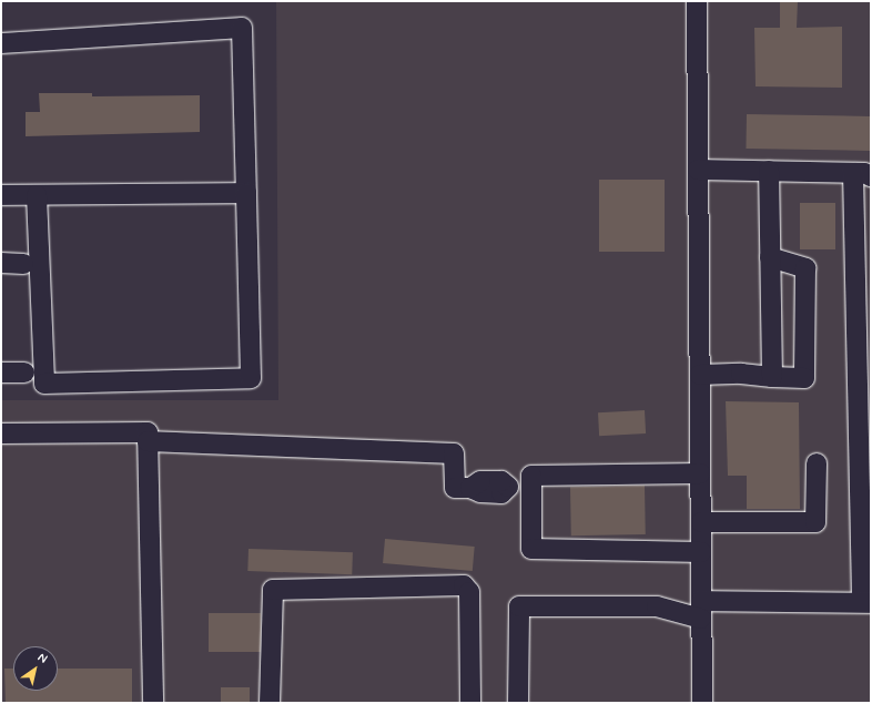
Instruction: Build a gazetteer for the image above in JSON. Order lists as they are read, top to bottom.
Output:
{
  "north": "top right"
}
